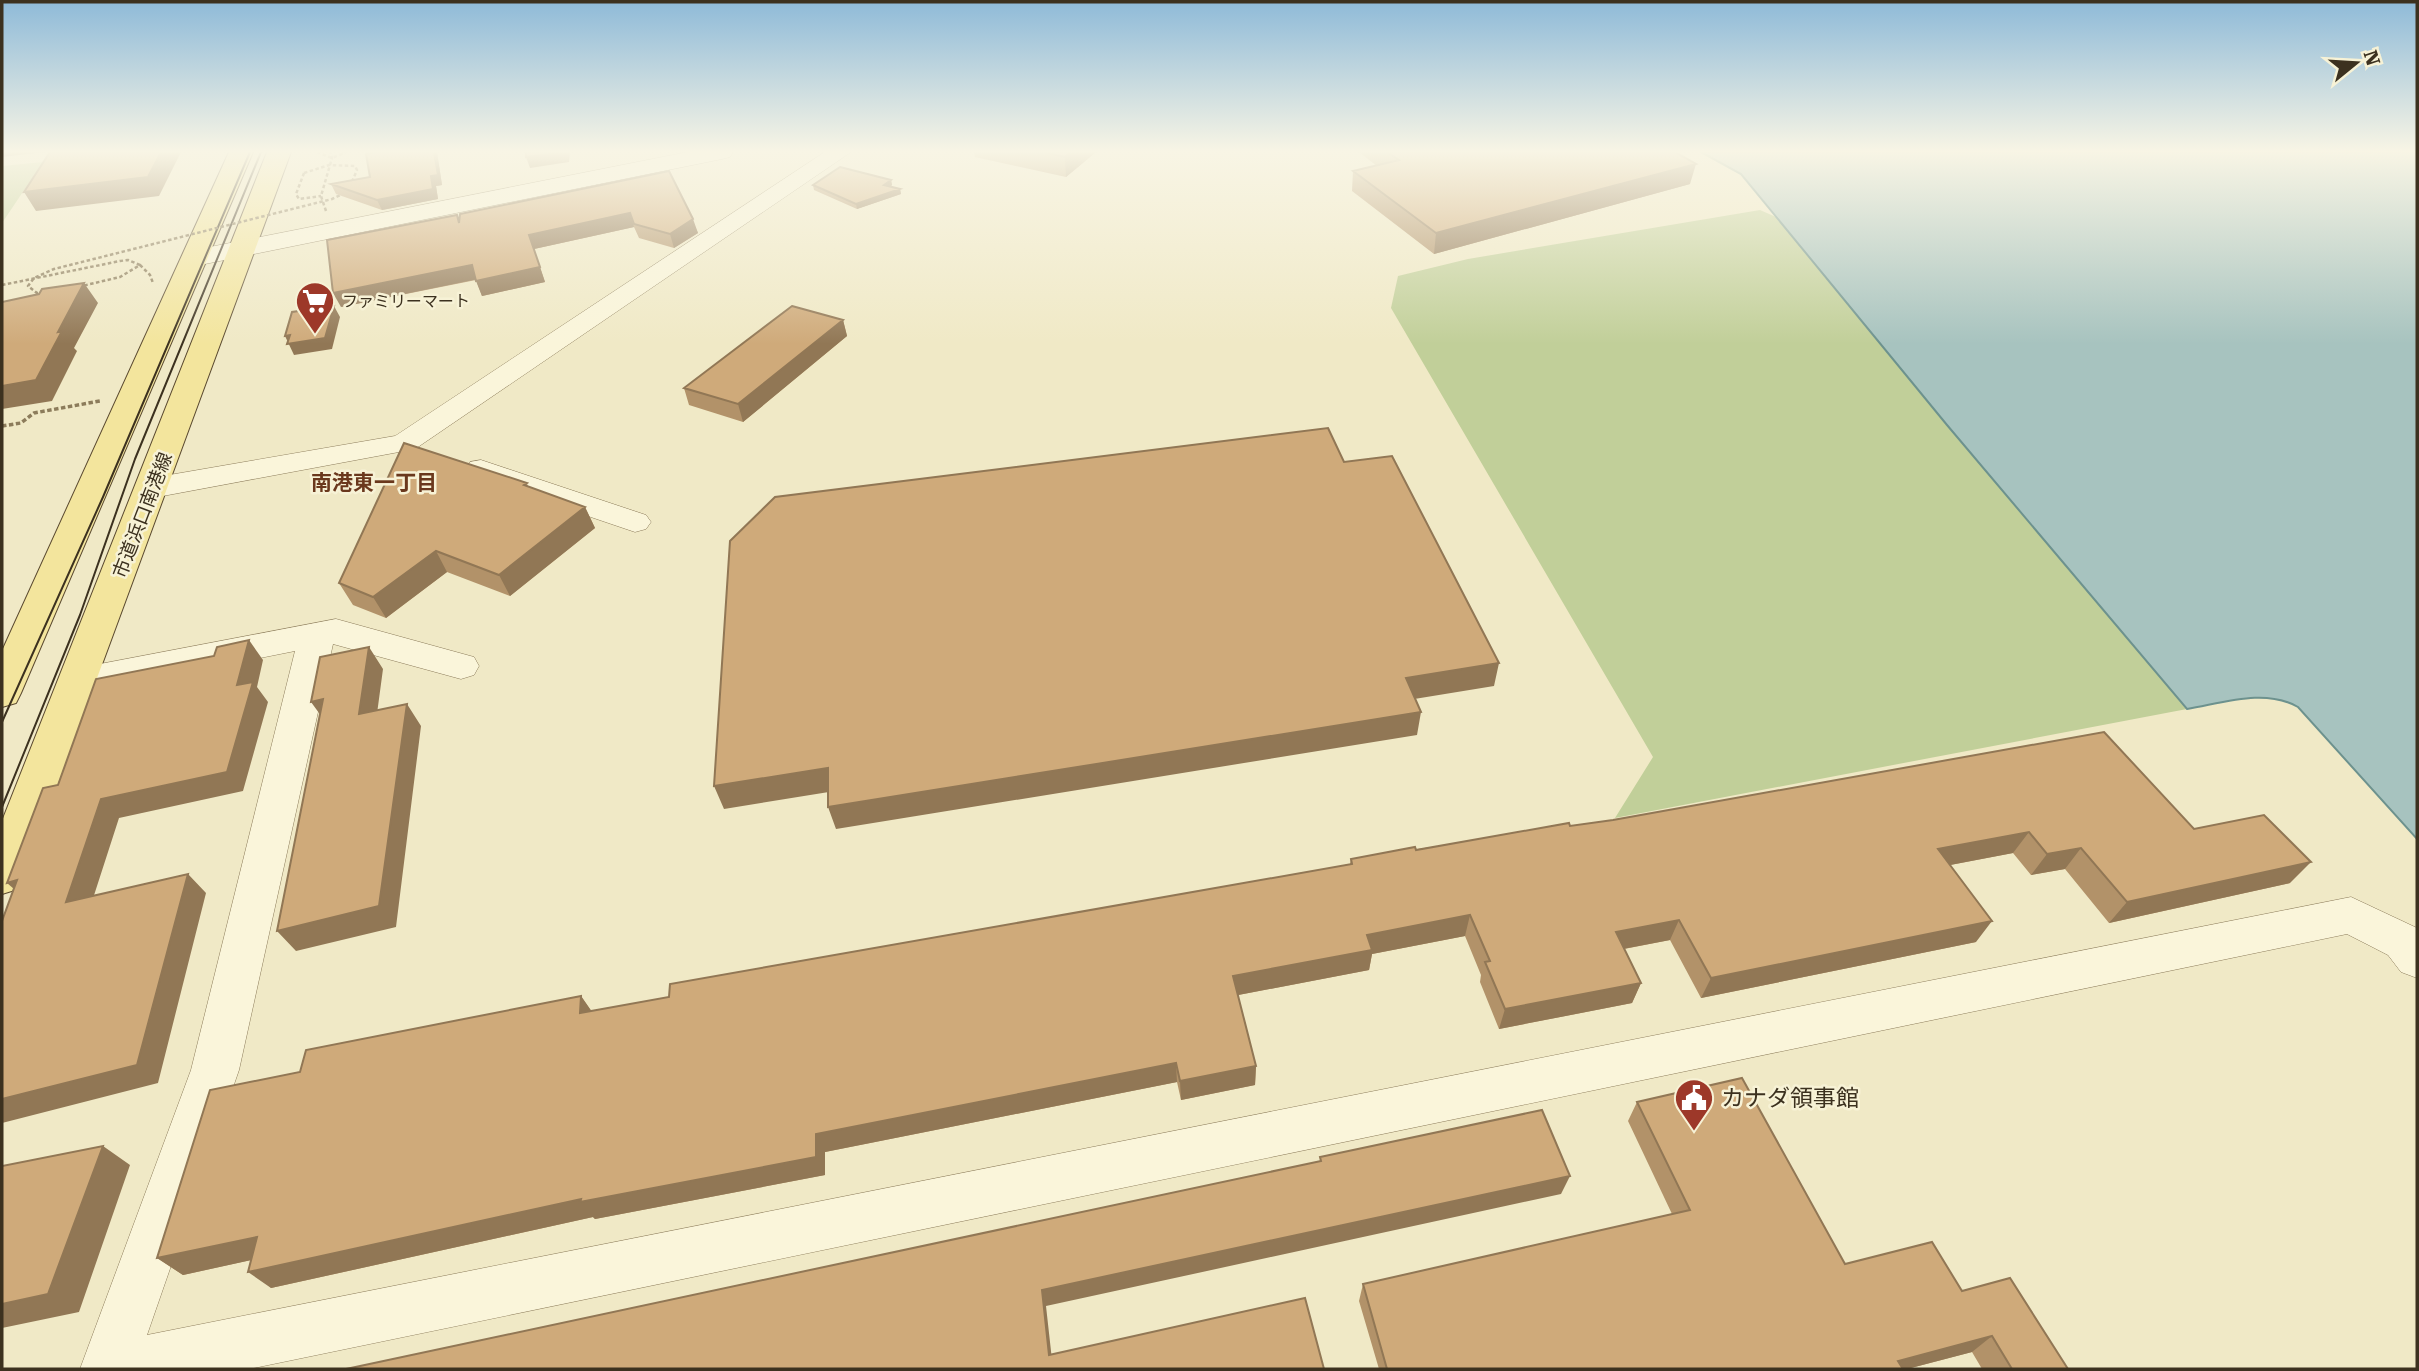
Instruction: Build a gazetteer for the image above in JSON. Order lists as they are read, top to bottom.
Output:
{
  "streets": {
    "main road": ["市道浜口南港線"]
  },
  "districts": ["南港東一丁目"],
  "places": {
    "supermarket": ["ファミリーマート"],
    "public building": ["カナダ領事館"]
  },
  "north": "right"
}
